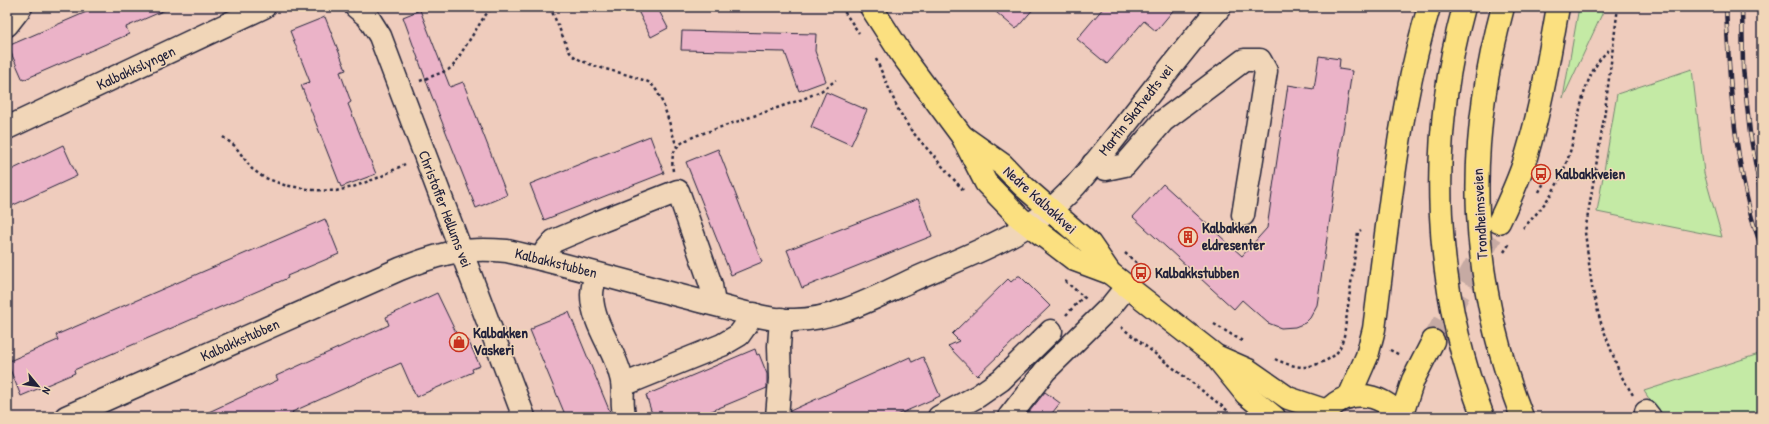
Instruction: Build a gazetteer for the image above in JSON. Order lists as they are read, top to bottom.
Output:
{
  "streets": {
    "main road": ["Nedre Kalbakkvei", "Trondheimsveien"],
    "street": [
      "Kalbakkslyngen",
      "Martin Skatvedts vei",
      "Christoffer Hellums vei",
      "Kalbakkstubben"
    ]
  },
  "crossings": [
    ["Martin Skatvedts vei", "Nedre Kalbakkvei"],
    ["Martin Skatvedts vei", "Kalbakkstubben"],
    ["Nedre Kalbakkvei", "Kalbakkstubben"],
    ["Christoffer Hellums vei", "Kalbakkstubben"]
  ],
  "places": {
    "bus stop": ["Kalbakkveien", "Kalbakkstubben"],
    "building": ["Kalbakken eldresenter"],
    "shop": ["Kalbakken Vaskeri"]
  },
  "north": "bottom right"
}
